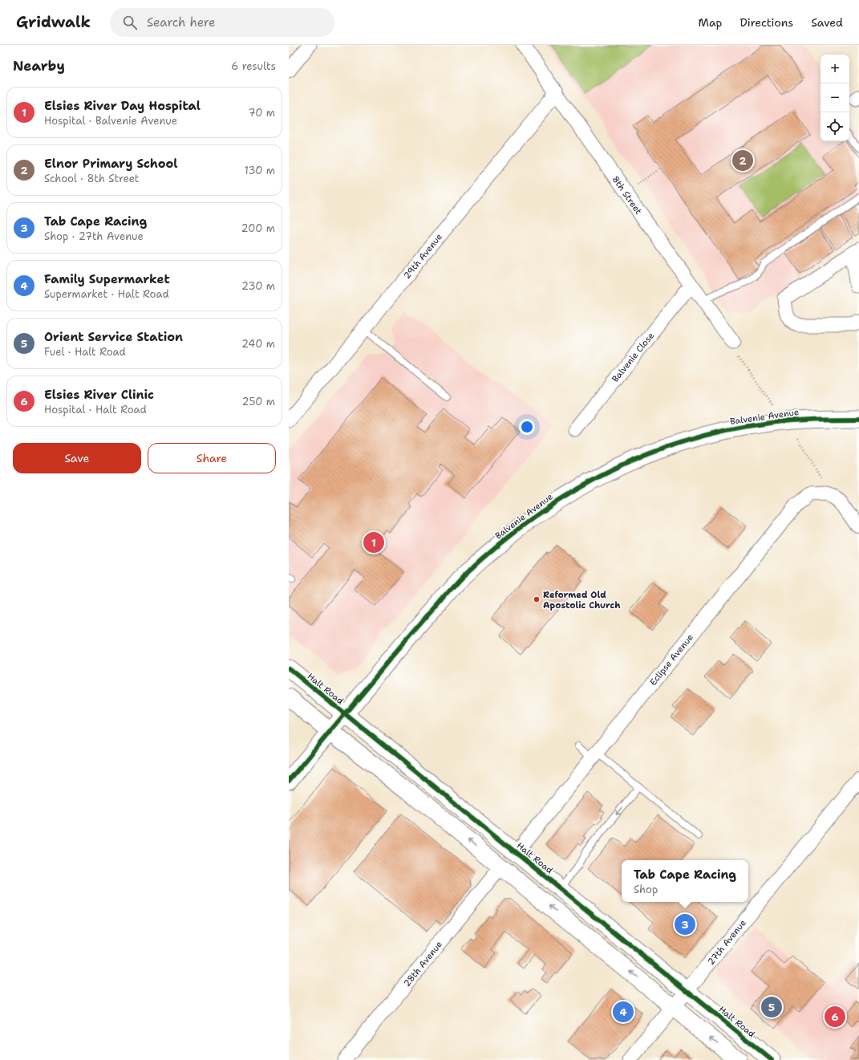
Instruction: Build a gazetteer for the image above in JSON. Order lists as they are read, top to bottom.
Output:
{
  "streets": {
    "street": [
      "8th Street",
      "29th Avenue",
      "Balvenie Close",
      "Balvenie Avenue",
      "Eclipse Avenue",
      "Halt Road",
      "27th Avenue",
      "28th Avenue"
    ]
  },
  "crossings": [
    ["8th Street", "29th Avenue"],
    ["8th Street", "Balvenie Close"],
    ["Balvenie Avenue", "Halt Road"],
    ["Eclipse Avenue", "Halt Road"],
    ["Halt Road", "27th Avenue"]
  ],
  "places": ["Reformed Old Apostolic Church"],
  "page": {
    "header": "Gridwalk",
    "search": "Search here",
    "nav": ["Map", "Directions", "Saved"],
    "heading": ["Nearby", "6 results"],
    "map_buttons": ["+", "−"],
    "list": [
      {
        "mark": "1",
        "name": "Elsies River Day Hospital",
        "note": "Hospital · Balvenie Avenue",
        "value": "70 m"
      },
      {
        "mark": "2",
        "name": "Elnor Primary School",
        "note": "School · 8th Street",
        "value": "130 m"
      },
      {
        "mark": "3",
        "name": "Tab Cape Racing",
        "note": "Shop · 27th Avenue",
        "value": "200 m"
      },
      {
        "mark": "4",
        "name": "Family Supermarket",
        "note": "Supermarket · Halt Road",
        "value": "230 m"
      },
      {
        "mark": "5",
        "name": "Orient Service Station",
        "note": "Fuel · Halt Road",
        "value": "240 m"
      },
      {
        "mark": "6",
        "name": "Elsies River Clinic",
        "note": "Hospital · Halt Road",
        "value": "250 m"
      }
    ],
    "pins": [
      "2",
      "1",
      "3",
      "5",
      "4",
      "6"
    ],
    "buttons": ["Save", "Share"],
    "popup": ["Tab Cape Racing", "Shop"]
  }
}
